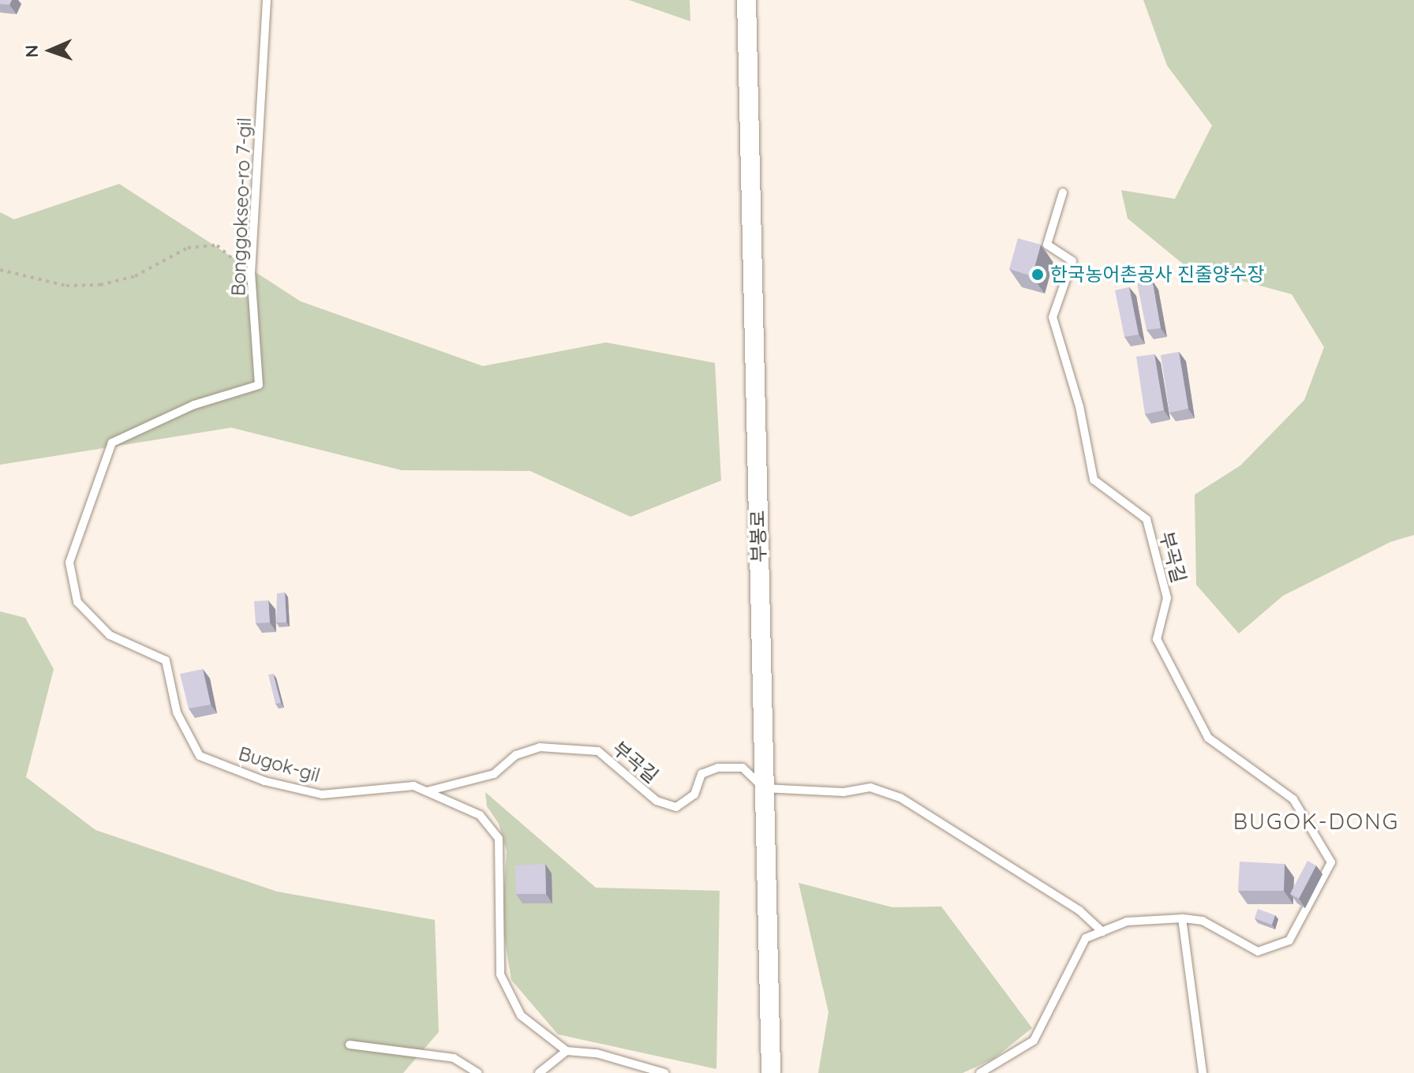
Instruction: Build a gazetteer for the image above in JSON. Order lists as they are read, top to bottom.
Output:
{
  "streets": {
    "street": ["부봉로"],
    "lane": ["Bonggokseo-ro 7-gil", "부곡길", "Bugok-gil"]
  },
  "crossings": [
    ["Bonggokseo-ro 7-gil", "Bugok-gil"],
    ["부봉로", "부곡길"],
    ["부곡길", "Bugok-gil"]
  ],
  "districts": ["BUGOK-DONG"],
  "places": ["한국농어촌공사 진줄양수장"],
  "north": "left"
}
